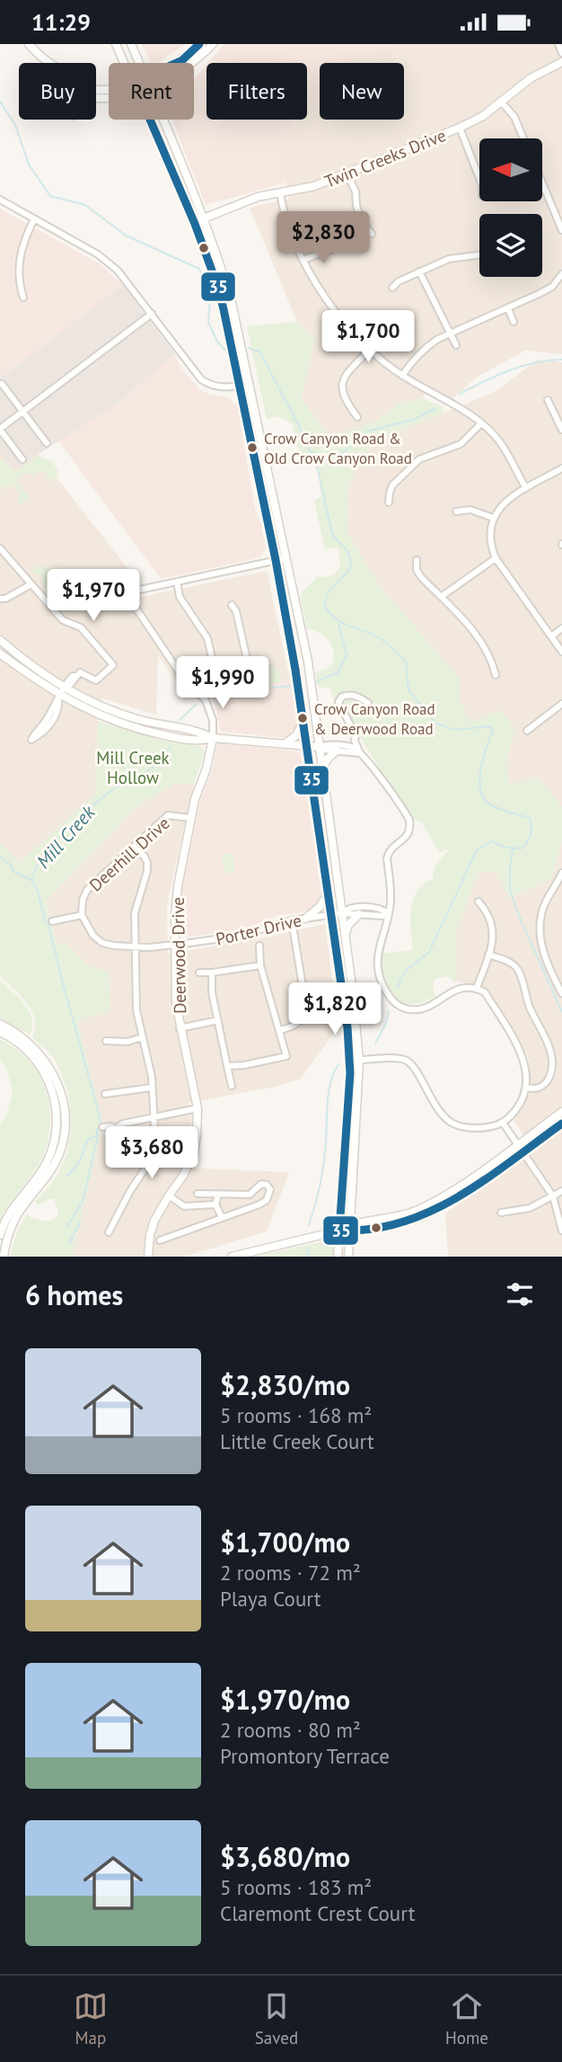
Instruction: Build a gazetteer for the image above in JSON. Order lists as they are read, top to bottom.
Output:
{
  "streets": {
    "main road": ["Twin Creeks Drive", "Deerwood Drive"],
    "street": ["Deerhill Drive", "Porter Drive"]
  },
  "crossings": [
    ["Deerhill Drive", "Porter Drive"],
    ["Deerhill Drive", "Deerwood Drive"],
    ["Porter Drive", "Deerwood Drive"]
  ],
  "water": ["Mill Creek"],
  "parks": ["Mill Creek Hollow"],
  "places": ["Crow Canyon Road & Old Crow Canyon Road", "Crow Canyon Road & Deerwood Road"],
  "lines": ["transit line 35"],
  "north": "left",
  "page": {
    "status": "11:29",
    "chip": [
      "Buy",
      "Rent",
      "Filters",
      "New"
    ],
    "price": [
      "$2,830",
      "$1,700",
      "$1,970",
      "$1,990",
      "$1,820",
      "$3,680"
    ],
    "heading": "6 homes",
    "list": [
      {
        "name": "$2,830/mo",
        "note": "5 rooms · 168 m² · Little Creek Court"
      },
      {
        "name": "$1,700/mo",
        "note": "2 rooms · 72 m² · Playa Court"
      },
      {
        "name": "$1,970/mo",
        "note": "2 rooms · 80 m² · Promontory Terrace"
      },
      {
        "name": "$3,680/mo",
        "note": "5 rooms · 183 m² · Claremont Crest Court"
      }
    ],
    "tabs": ["Map", "Saved", "Home"]
  }
}
